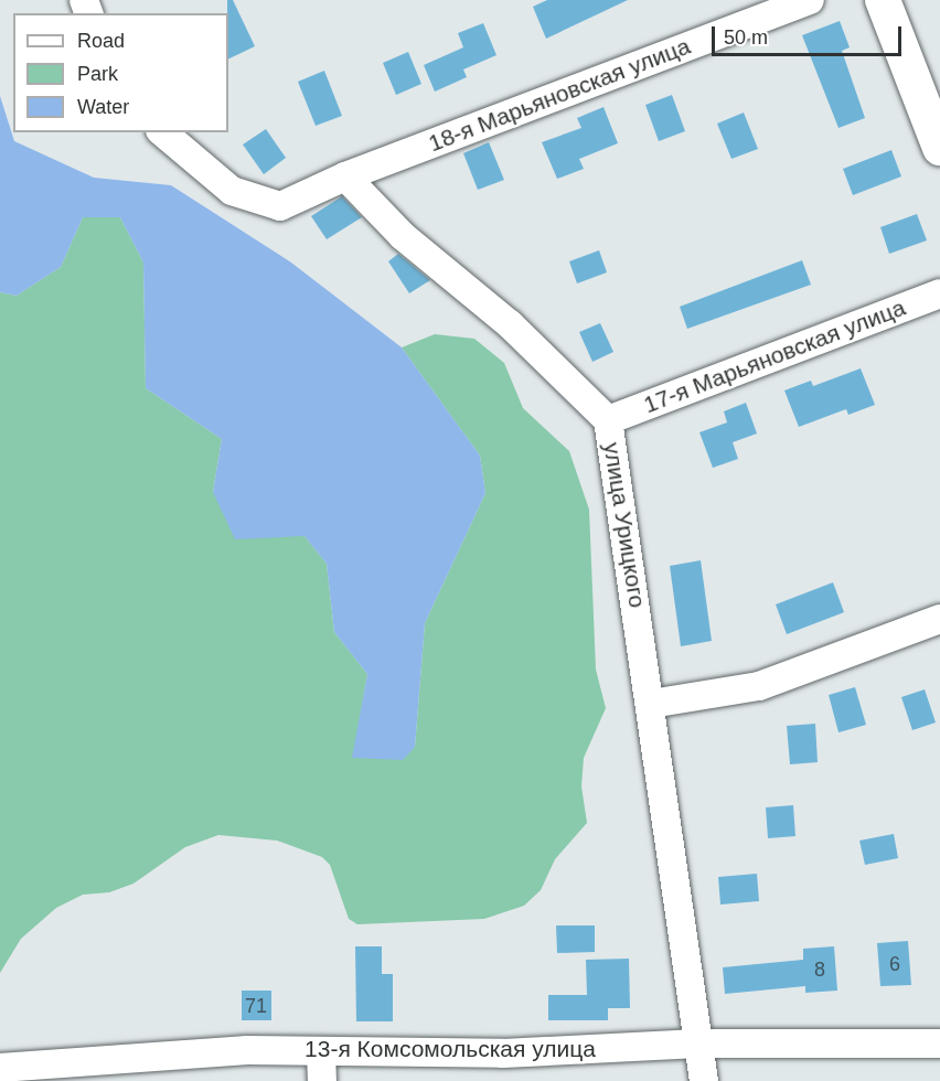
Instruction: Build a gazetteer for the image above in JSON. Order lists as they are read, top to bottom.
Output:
{
  "streets": {
    "street": [
      "18-я Марьяновская улица",
      "17-я Марьяновская улица",
      "улица Урицкого",
      "13-я Комсомольская улица"
    ]
  },
  "crossings": [
    ["18-я Марьяновская улица", "улица Урицкого"],
    ["17-я Марьяновская улица", "улица Урицкого"],
    ["улица Урицкого", "13-я Комсомольская улица"]
  ],
  "house_numbers": ["6", "8", "71"],
  "legend": ["Road", "Park", "Water"],
  "scale_bar": "50 m"
}
